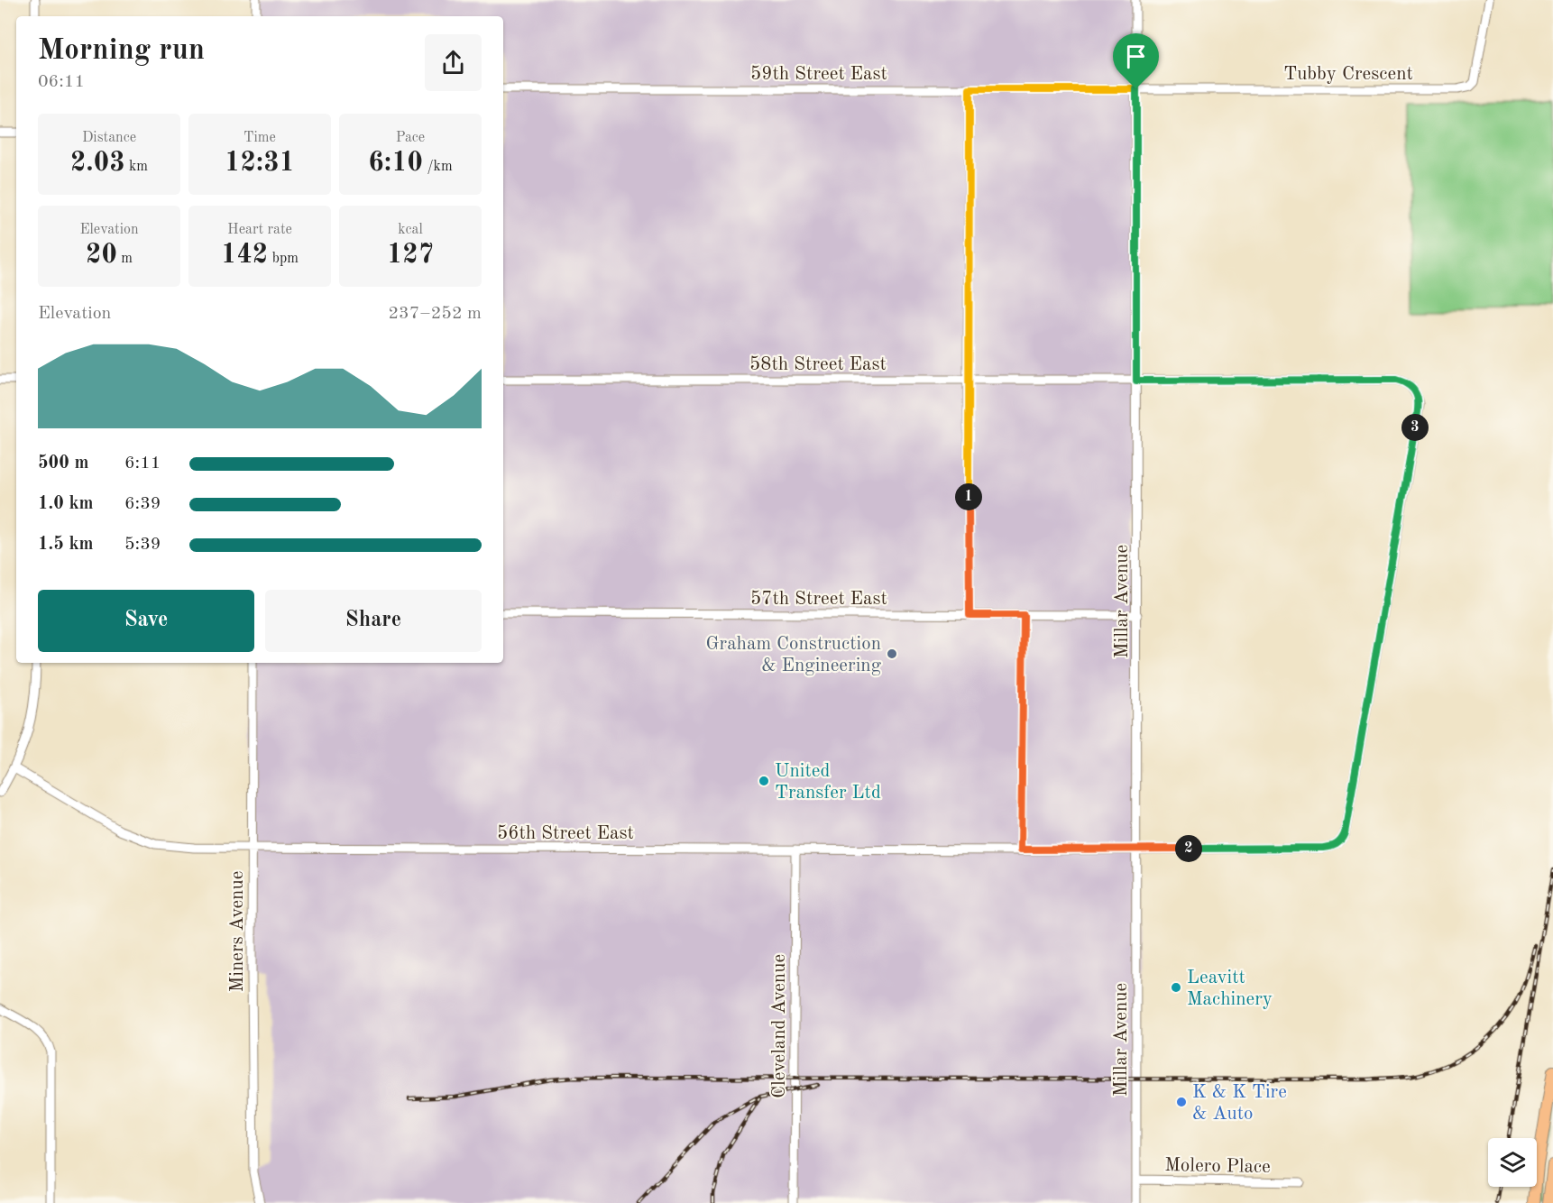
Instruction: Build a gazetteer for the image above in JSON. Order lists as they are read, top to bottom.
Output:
{
  "streets": {
    "street": [
      "59th Street East",
      "Tubby Crescent",
      "58th Street East",
      "57th Street East",
      "Millar Avenue",
      "56th Street East",
      "Miners Avenue",
      "Cleveland Avenue",
      "Molero Place"
    ]
  },
  "crossings": [
    ["59th Street East", "Tubby Crescent"],
    ["59th Street East", "Millar Avenue"],
    ["Tubby Crescent", "Millar Avenue"],
    ["58th Street East", "Millar Avenue"],
    ["58th Street East", "56th Street East"],
    ["57th Street East", "Millar Avenue"],
    ["Millar Avenue", "56th Street East"],
    ["Millar Avenue", "Molero Place"],
    ["56th Street East", "Miners Avenue"],
    ["56th Street East", "Cleveland Avenue"]
  ],
  "places": [
    "Graham Construction & Engineering",
    "United Transfer Ltd",
    "Leavitt Machinery",
    "K & K Tire & Auto"
  ],
  "page": {
    "heading": ["Morning run", "06:11"],
    "stats": [
      ["Distance", "2.03 km"],
      ["Time", "12:31"],
      ["Pace", "6:10 /km"],
      ["Elevation", "20 m"],
      ["Heart rate", "142 bpm"],
      ["kcal", "127"]
    ],
    "chart": ["Elevation", "237–252 m"],
    "pins": ["3", "1", "2"],
    "list": [
      {
        "name": "500 m",
        "note": "6:11"
      },
      {
        "name": "1.0 km",
        "note": "6:39"
      },
      {
        "name": "1.5 km",
        "note": "5:39"
      }
    ],
    "buttons": ["Save", "Share"]
  }
}
